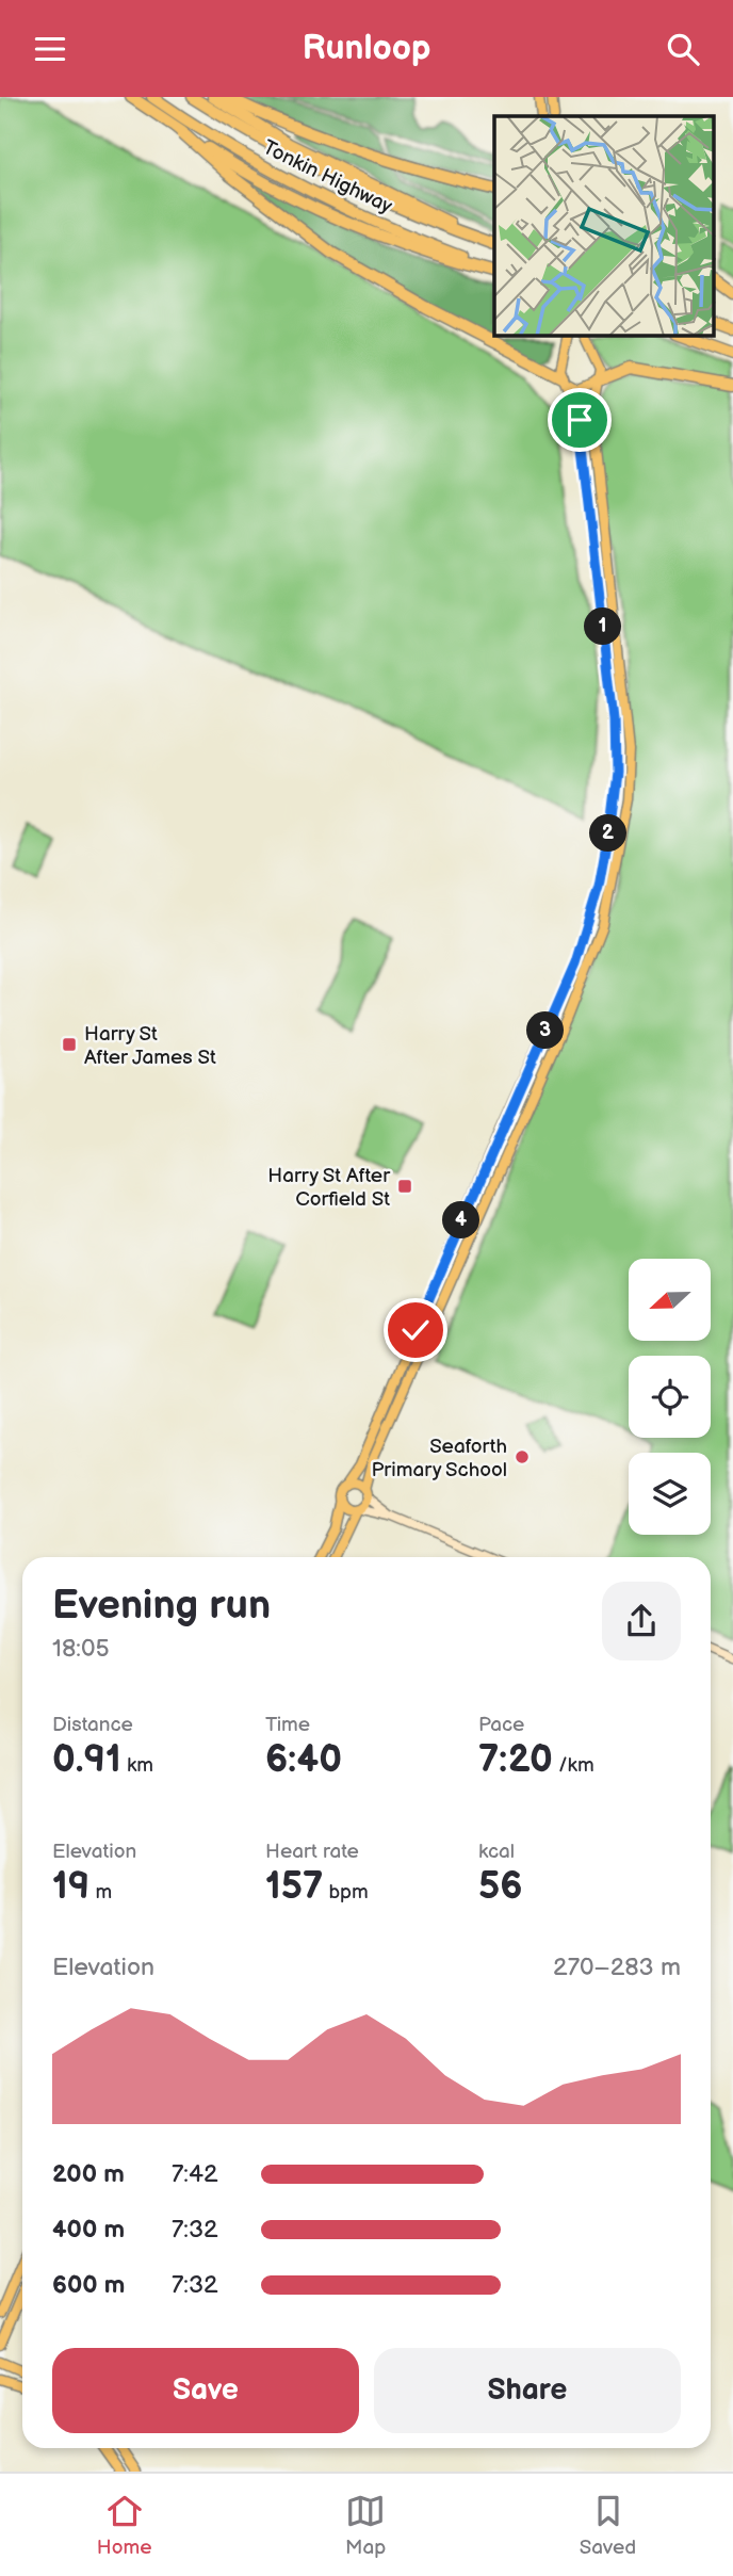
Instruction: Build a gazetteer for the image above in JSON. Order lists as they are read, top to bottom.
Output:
{
  "streets": {
    "highway": ["Tonkin Highway"]
  },
  "places": {
    "transit": ["Harry St After James St", "Harry St After Corfield St"],
    "other": ["Seaforth Primary School"]
  },
  "north": "left",
  "page": {
    "header": "Runloop",
    "pins": [
      "1",
      "2",
      "3",
      "4"
    ],
    "heading": ["Evening run", "18:05"],
    "stats": [
      ["Distance", "0.91 km"],
      ["Time", "6:40"],
      ["Pace", "7:20 /km"],
      ["Elevation", "19 m"],
      ["Heart rate", "157 bpm"],
      ["kcal", "56"]
    ],
    "chart": ["Elevation", "270–283 m"],
    "list": [
      {
        "name": "200 m",
        "note": "7:42"
      },
      {
        "name": "400 m",
        "note": "7:32"
      },
      {
        "name": "600 m",
        "note": "7:32"
      }
    ],
    "buttons": ["Save", "Share"],
    "tabs": ["Home", "Map", "Saved"]
  }
}
